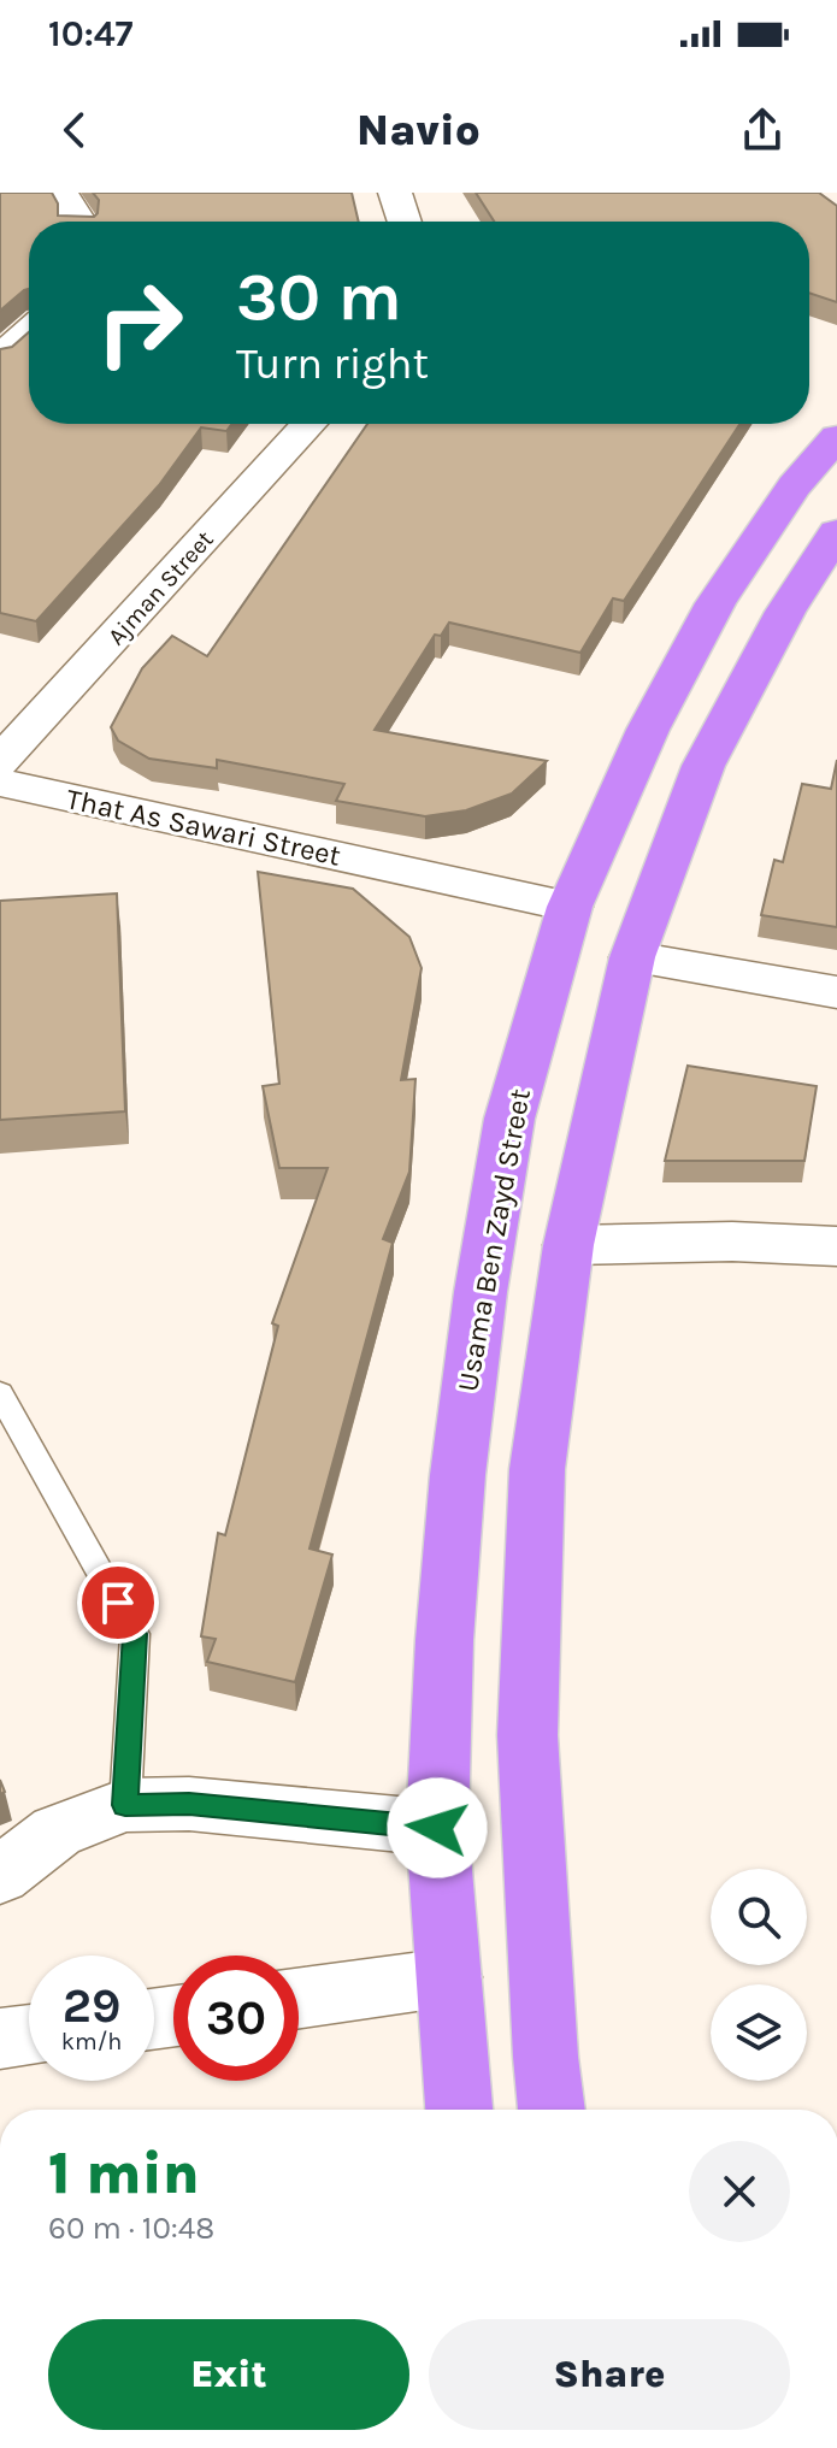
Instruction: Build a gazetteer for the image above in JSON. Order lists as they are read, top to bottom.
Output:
{
  "streets": {
    "highway": ["Usama Ben Zayd Street"],
    "street": ["Ajman Street"]
  },
  "page": {
    "status": "10:47",
    "header": "Navio",
    "turn": ["30 m", "Turn right"],
    "speed": "29 km/h",
    "limit": "30",
    "heading": ["1 min", "60 m · 10:48"],
    "buttons": ["Exit", "Share"]
  }
}
